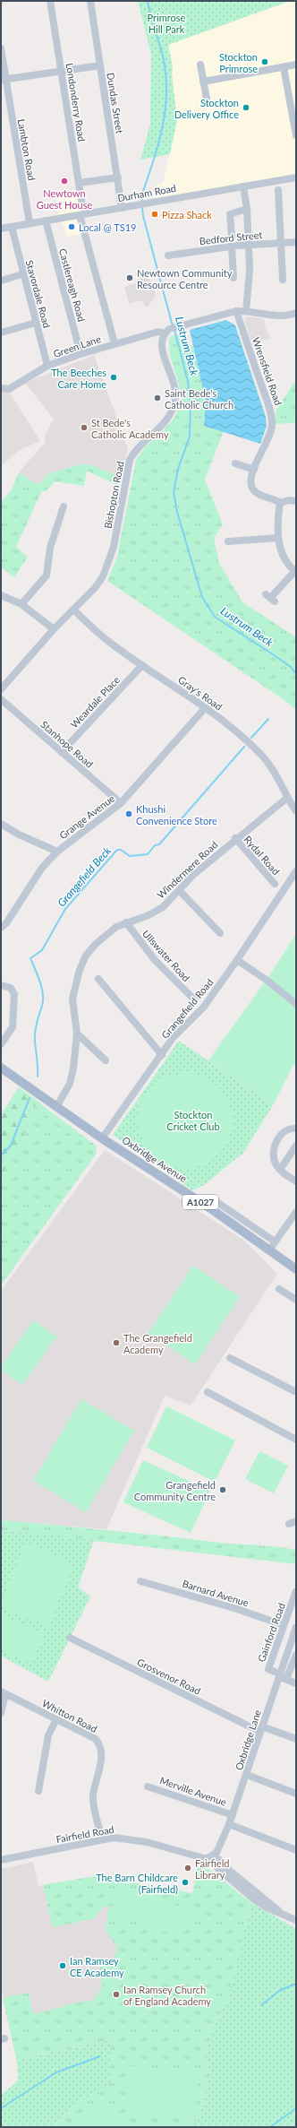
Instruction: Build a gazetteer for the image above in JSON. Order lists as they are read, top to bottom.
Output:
{
  "streets": {
    "main road": ["Oxbridge Avenue", "A1027"],
    "street": [
      "Londonderry Road",
      "Dundas Street",
      "Lambton Road",
      "Durham Road",
      "Bedford Street",
      "Castlereagh Road",
      "Stavordale Road",
      "Green Lane",
      "Wrensfield Road",
      "Bishopton Road",
      "Gray's Road",
      "Weardale Place",
      "Stanhope Road",
      "Grange Avenue",
      "Rydal Road",
      "Windermere Road",
      "Ullswater Road",
      "Grangefield Road",
      "Barnard Avenue",
      "Gainford Road",
      "Grosvenor Road",
      "Whitton Road",
      "Oxbridge Lane",
      "Merville Avenue",
      "Fairfield Road"
    ]
  },
  "crossings": [
    ["Dundas Street", "Durham Road"],
    ["Lambton Road", "Durham Road"],
    ["Durham Road", "Castlereagh Road"],
    ["Durham Road", "Stavordale Road"],
    ["Castlereagh Road", "Green Lane"],
    ["Stavordale Road", "Green Lane"],
    ["Green Lane", "Bishopton Road"],
    ["Bishopton Road", "Gray's Road"],
    ["Gray's Road", "Weardale Place"],
    ["Gray's Road", "Grange Avenue"],
    ["Gray's Road", "Windermere Road"],
    ["Weardale Place", "Stanhope Road"],
    ["Stanhope Road", "Grange Avenue"],
    ["Rydal Road", "Windermere Road"],
    ["Windermere Road", "Ullswater Road"],
    ["Windermere Road", "Oxbridge Avenue"],
    ["Grangefield Road", "Oxbridge Avenue"],
    ["Barnard Avenue", "Gainford Road"],
    ["Gainford Road", "Oxbridge Lane"],
    ["Grosvenor Road", "Oxbridge Lane"],
    ["Whitton Road", "Fairfield Road"],
    ["Oxbridge Lane", "Merville Avenue"],
    ["Oxbridge Lane", "Fairfield Road"]
  ],
  "water": ["Lustrum Beck", "Grangefield Beck"],
  "parks": ["Primrose Hill Park", "Stockton Cricket Club"],
  "places": [
    "Stockton Primrose",
    "Stockton Delivery Office",
    "Newtown Guest House",
    "Pizza Shack",
    "Local @ TS19",
    "Newtown Community Resource Centre",
    "The Beeches Care Home",
    "Saint Bede's Catholic Church",
    "St Bede's Catholic Academy",
    "Khushi Convenience Store",
    "The Grangefield Academy",
    "Grangefield Community Centre",
    "Fairfield Library",
    "The Barn Childcare (Fairfield)",
    "Ian Ramsey CE Academy",
    "Ian Ramsey Church of England Academy"
  ]
}
